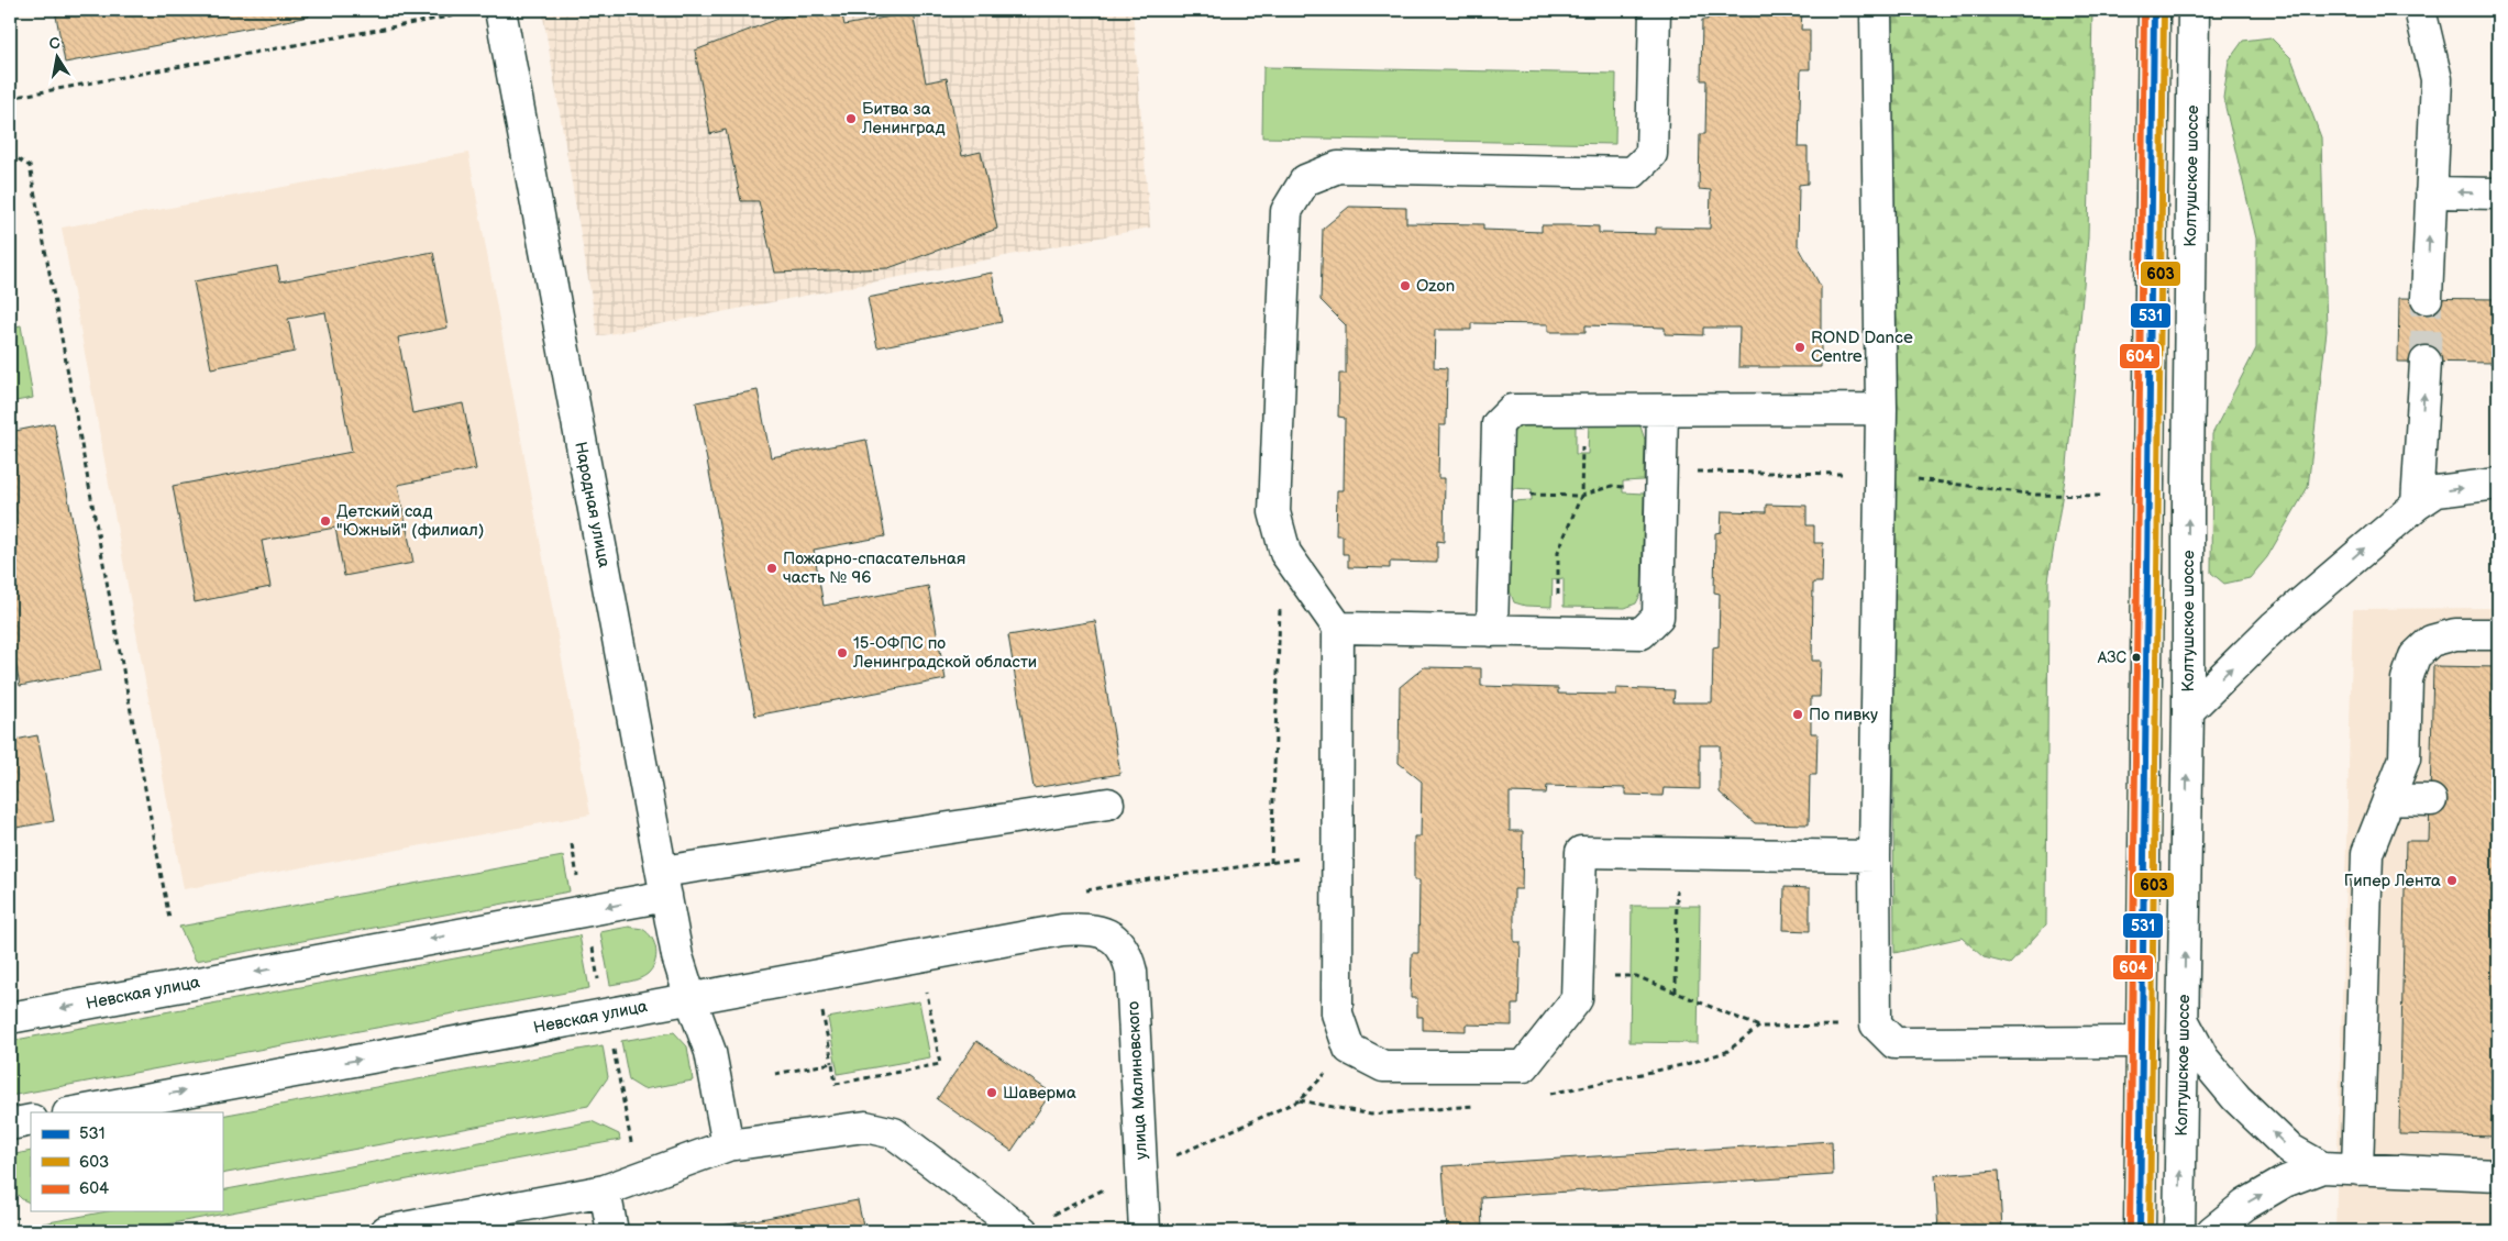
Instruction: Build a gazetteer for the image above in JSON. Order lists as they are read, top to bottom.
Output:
{
  "streets": {
    "street": [
      "Колтушское шоссе",
      "Народная улица",
      "Невская улица",
      "улица Малиновского"
    ]
  },
  "crossings": [
    ["Народная улица", "Невская улица"],
    ["Невская улица", "улица Малиновского"]
  ],
  "places": [
    "Битва за Ленинград",
    "Ozon",
    "ROND Dance Centre",
    "Детский сад \"Южный\" (филиал)",
    "Пожарно-спасательная часть № 96",
    "15-ОФПС по Ленинградской области",
    "АЗС",
    "По пивку",
    "Гипер Лента",
    "Шаверма"
  ],
  "lines": ["transit line 531", "transit line 603", "transit line 604"],
  "legend": ["531", "603", "604"],
  "north": "top"
}
